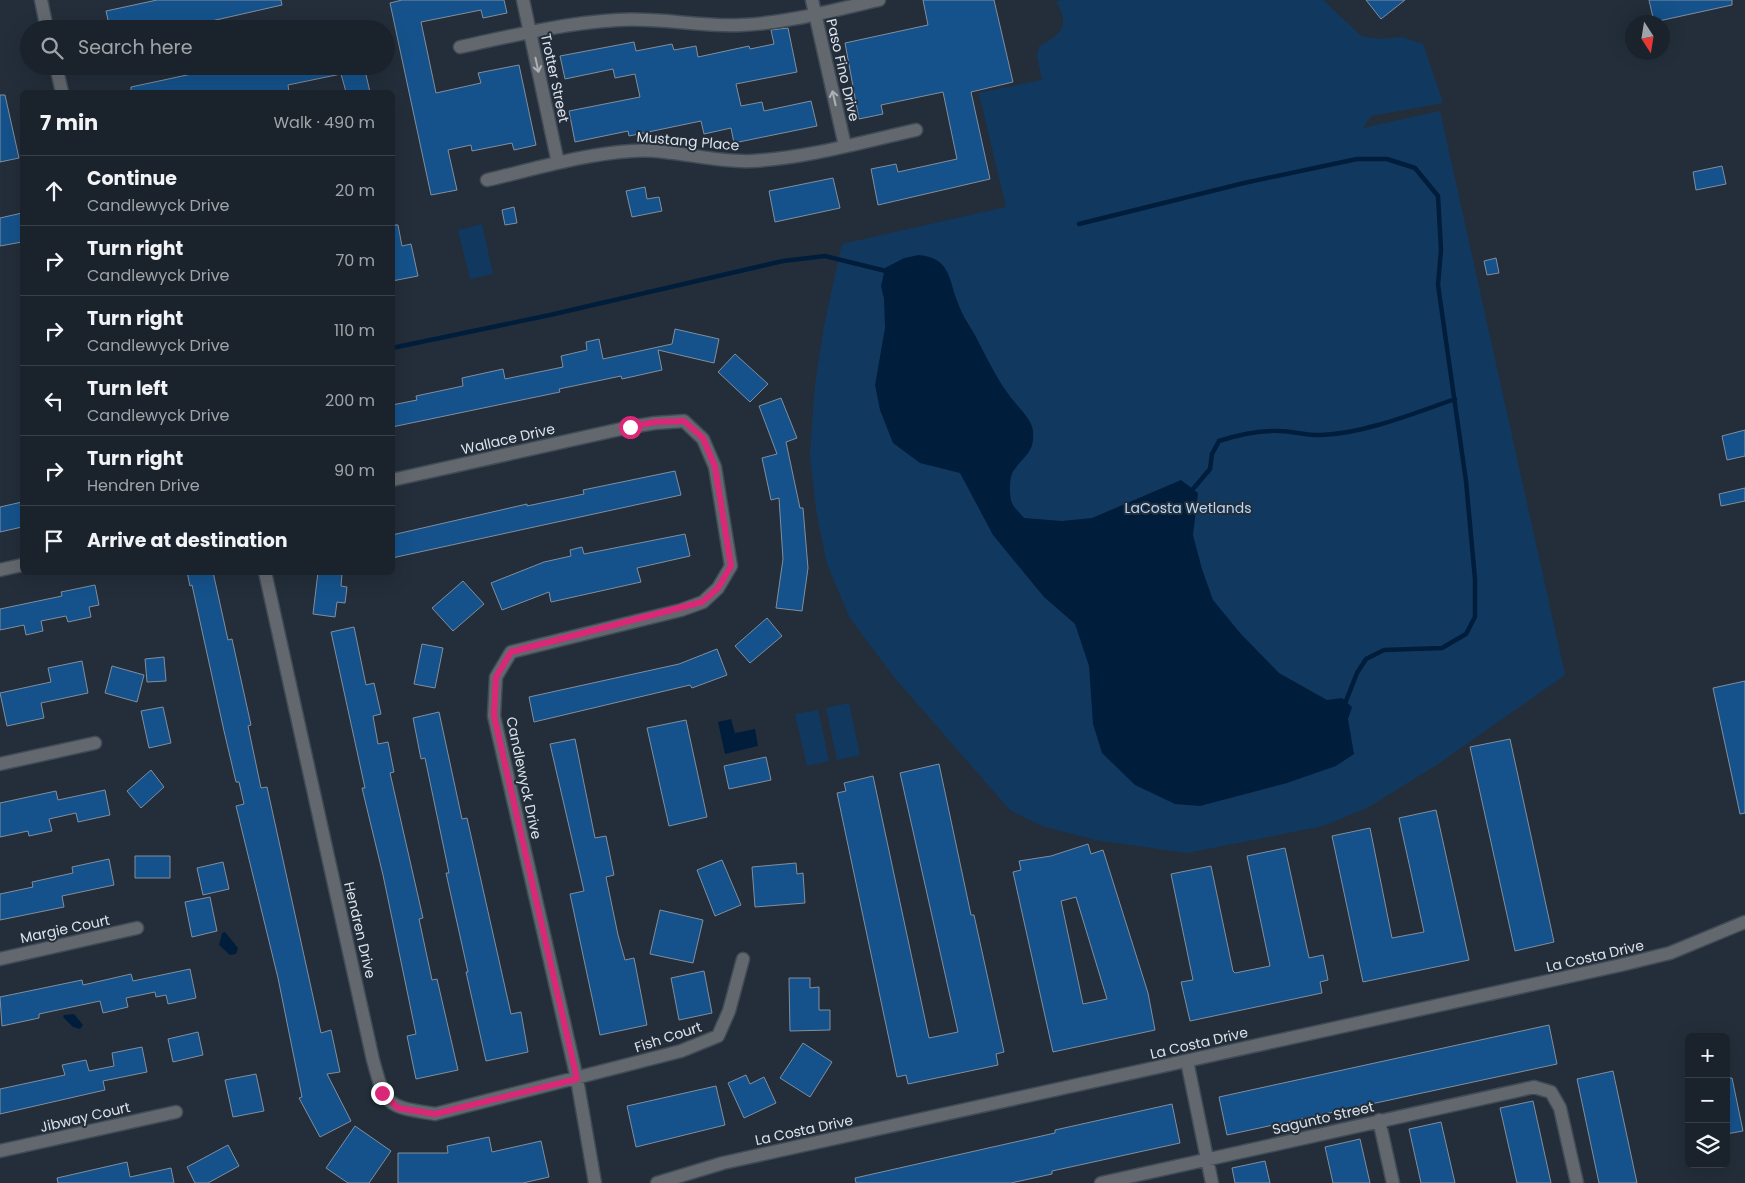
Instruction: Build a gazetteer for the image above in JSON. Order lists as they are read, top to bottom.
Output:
{
  "streets": {
    "street": [
      "Paso Fino Drive",
      "Trotter Street",
      "Mustang Place",
      "Wallace Drive",
      "Candlewyck Drive",
      "Margie Court",
      "Hendren Drive",
      "La Costa Drive",
      "Fish Court",
      "Jibway Court",
      "Sagunto Street"
    ]
  },
  "crossings": [
    ["Paso Fino Drive", "Mustang Place"],
    ["Trotter Street", "Mustang Place"],
    ["Wallace Drive", "Candlewyck Drive"],
    ["Candlewyck Drive", "Hendren Drive"],
    ["Candlewyck Drive", "Fish Court"],
    ["Hendren Drive", "Fish Court"]
  ],
  "one_way": ["Paso Fino Drive", "Trotter Street"],
  "parks": ["LaCosta Wetlands"],
  "north": "bottom",
  "page": {
    "search": "Search here",
    "heading": ["7 min", "Walk · 490 m"],
    "list": [
      ["Continue", "Candlewyck Drive", "20 m"],
      ["Turn right", "Candlewyck Drive", "70 m"],
      ["Turn right", "Candlewyck Drive", "110 m"],
      ["Turn left", "Candlewyck Drive", "200 m"],
      ["Turn right", "Hendren Drive", "90 m"],
      "Arrive at destination"
    ],
    "map_buttons": ["+", "−"]
  }
}
